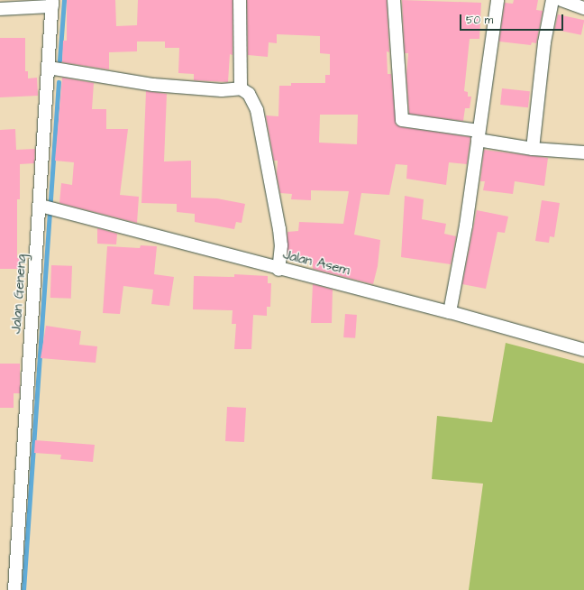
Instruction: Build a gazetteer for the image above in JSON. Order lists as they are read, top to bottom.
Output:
{
  "streets": {
    "street": ["Jalan Asem", "Jalan Geneng"]
  },
  "crossings": [
    ["Jalan Asem", "Jalan Geneng"]
  ],
  "scale_bar": "50 m"
}
